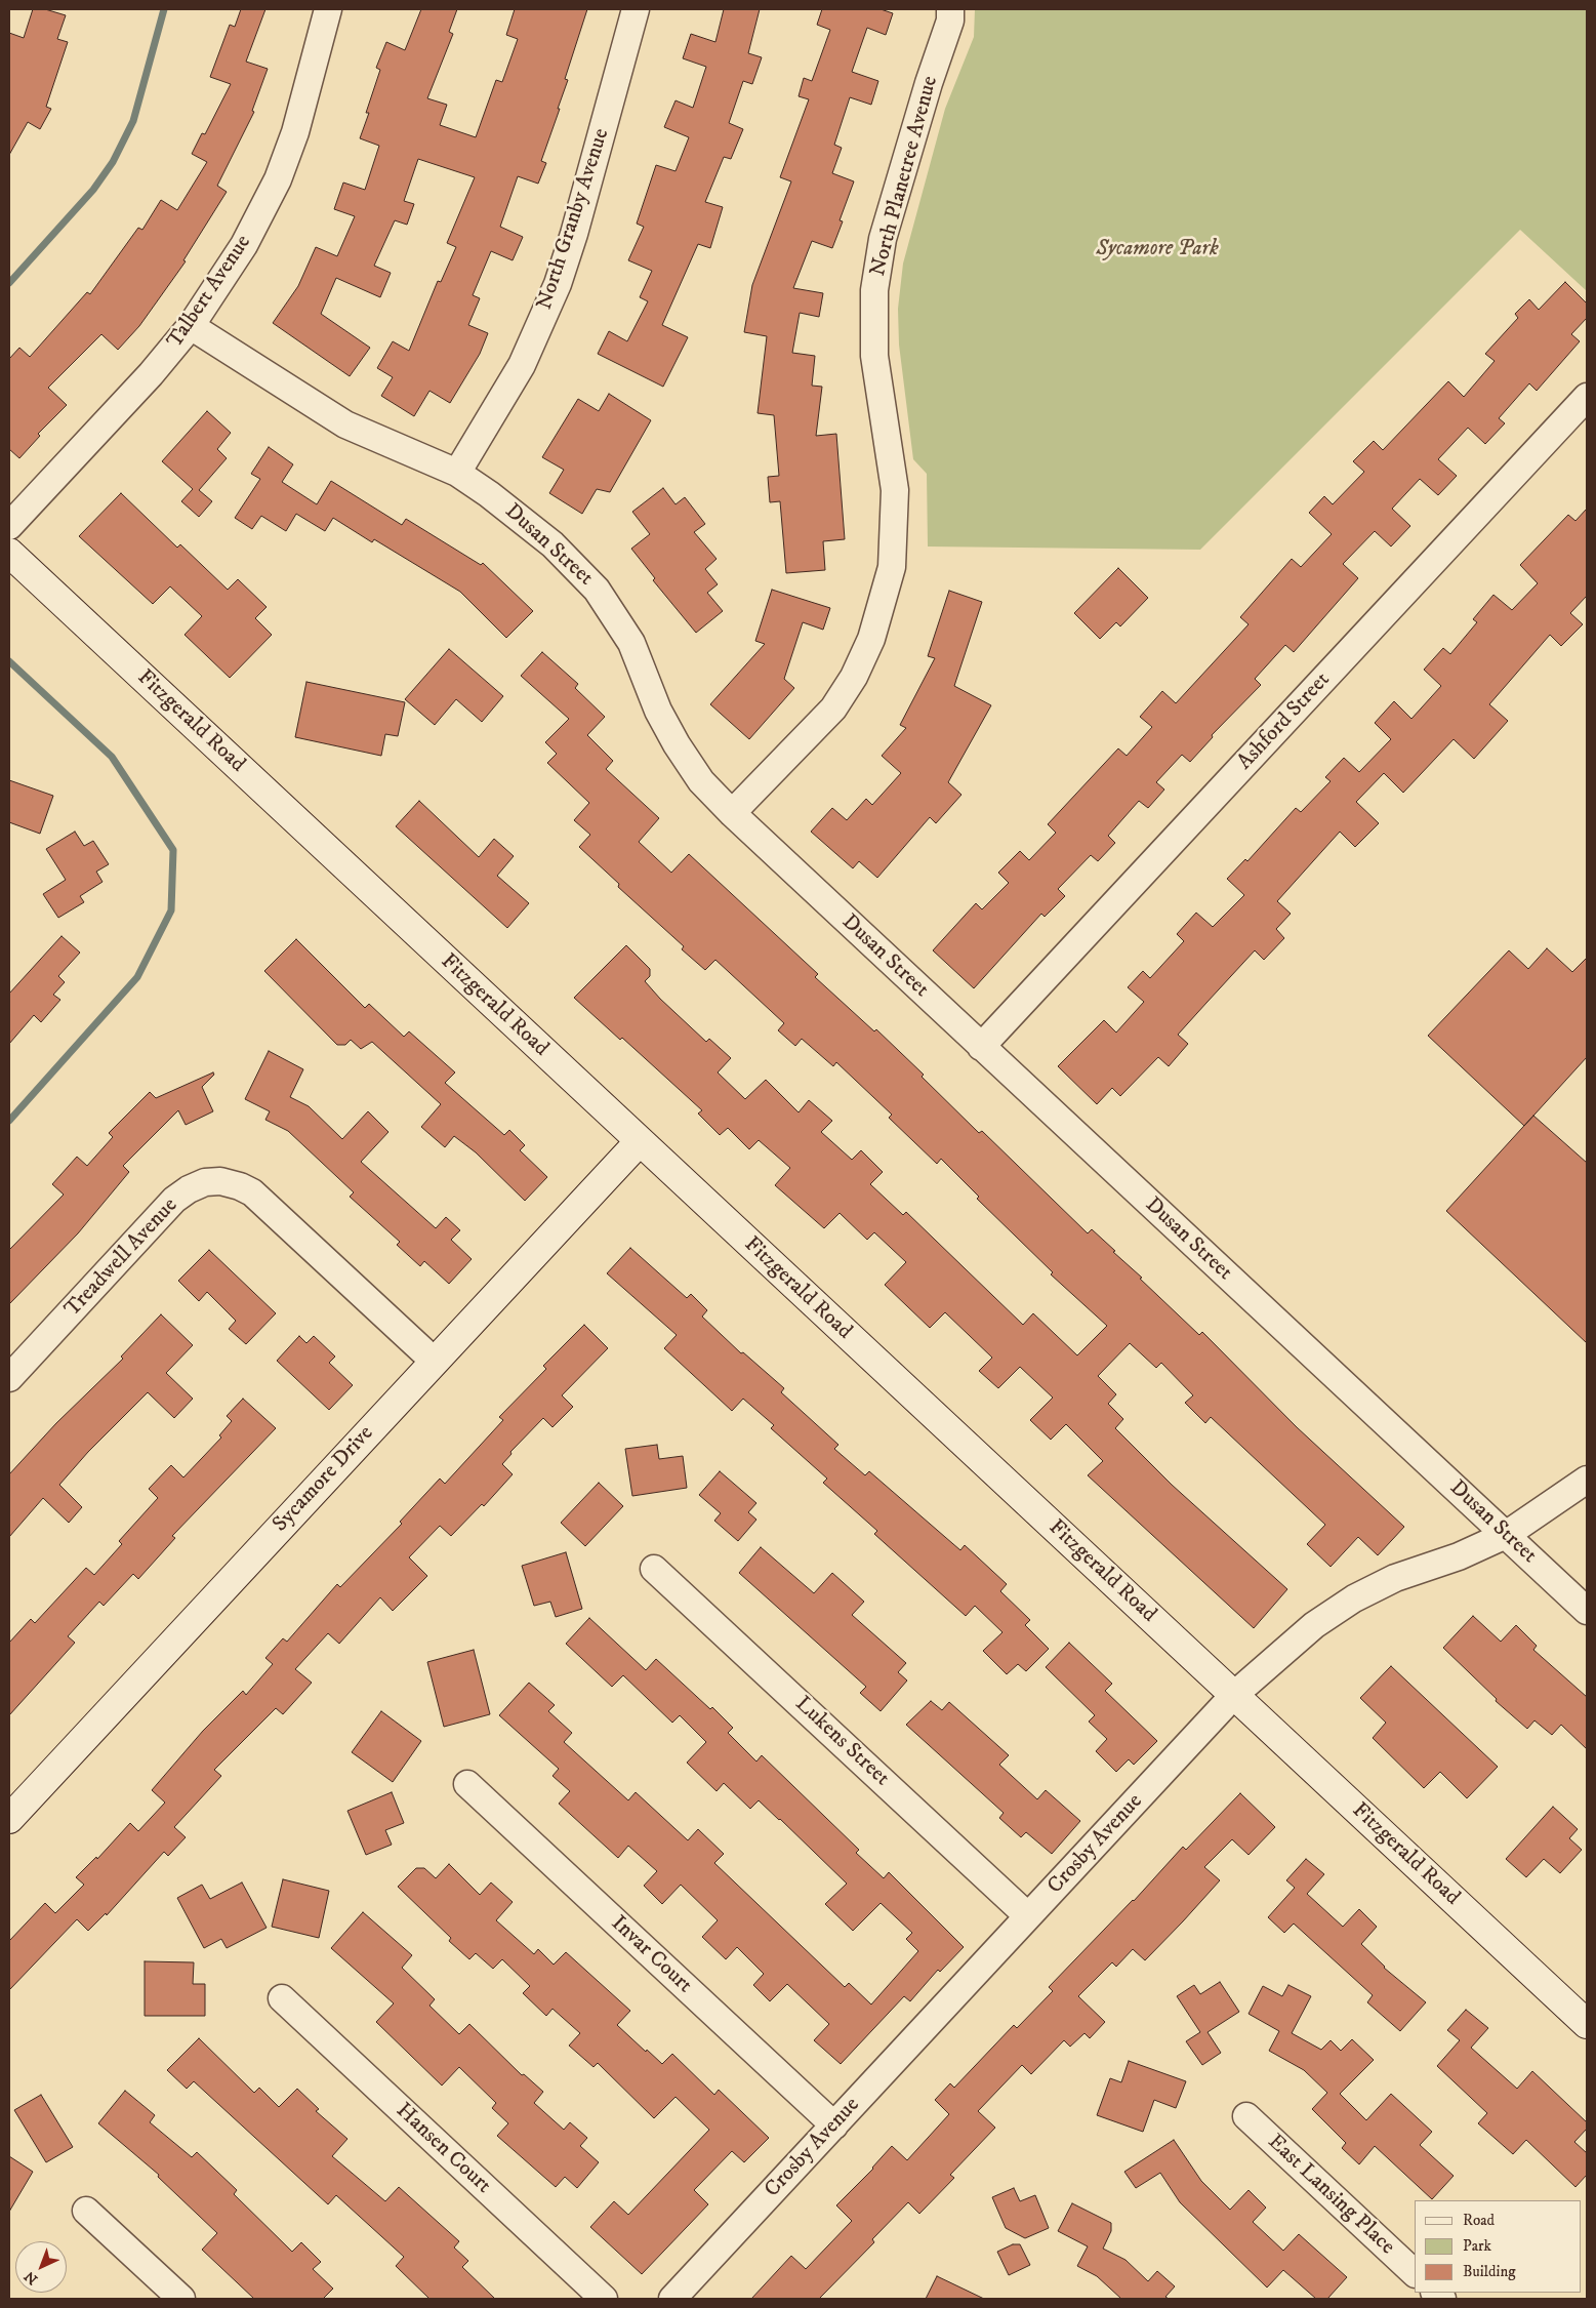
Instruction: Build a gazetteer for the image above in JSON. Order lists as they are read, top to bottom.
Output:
{
  "streets": {
    "main road": ["Fitzgerald Road", "Sycamore Drive"],
    "street": [
      "North Planetree Avenue",
      "North Granby Avenue",
      "Talbert Avenue",
      "Dusan Street",
      "Ashford Street",
      "Treadwell Avenue",
      "Lukens Street",
      "Crosby Avenue",
      "Invar Court",
      "Hansen Court",
      "East Lansing Place"
    ]
  },
  "crossings": [
    ["North Planetree Avenue", "Dusan Street"],
    ["North Granby Avenue", "Dusan Street"],
    ["Talbert Avenue", "Dusan Street"],
    ["Dusan Street", "Ashford Street"],
    ["Dusan Street", "Crosby Avenue"],
    ["Fitzgerald Road", "Sycamore Drive"],
    ["Fitzgerald Road", "Crosby Avenue"],
    ["Treadwell Avenue", "Sycamore Drive"],
    ["Lukens Street", "Crosby Avenue"],
    ["Crosby Avenue", "Invar Court"]
  ],
  "parks": ["Sycamore Park"],
  "legend": ["Road", "Park", "Building"],
  "north": "bottom left"
}
